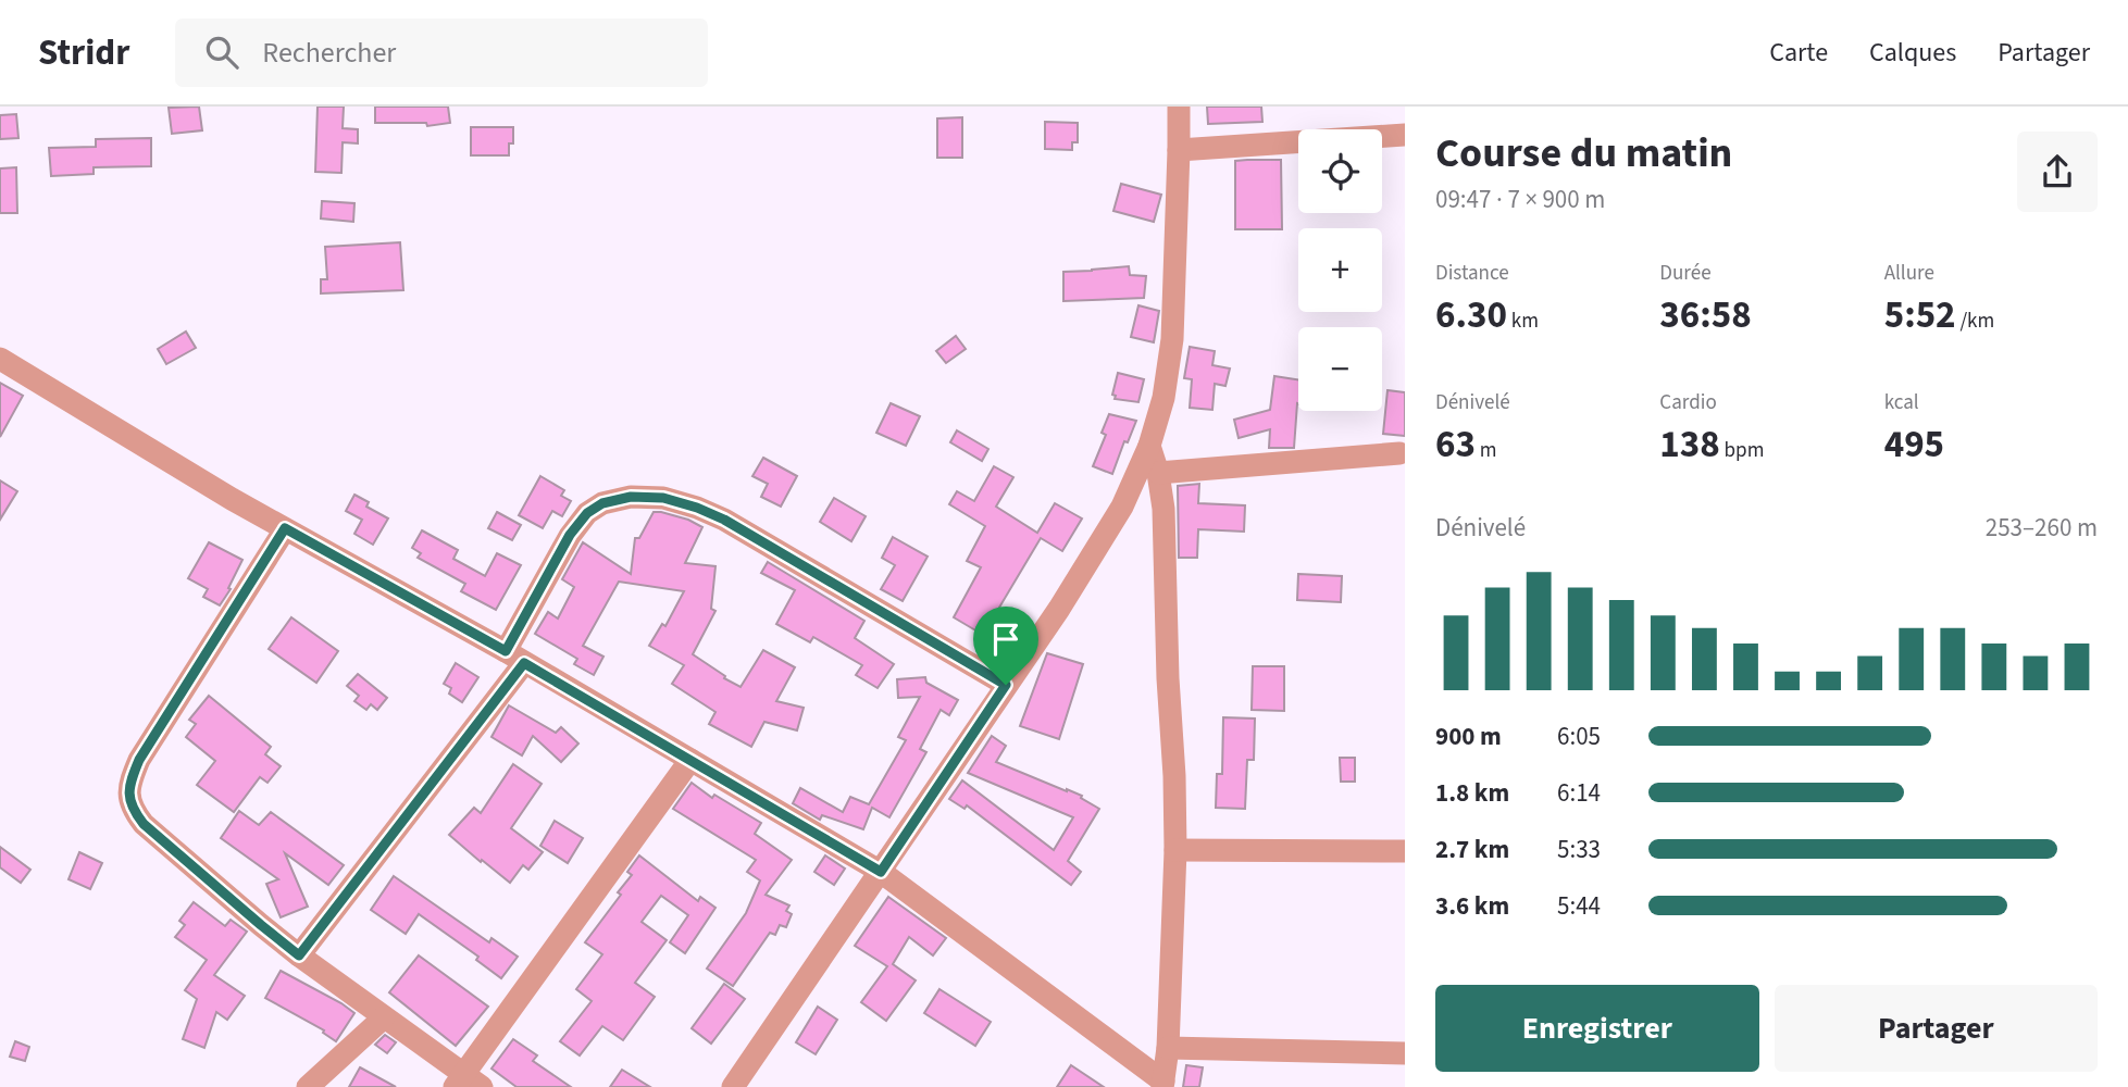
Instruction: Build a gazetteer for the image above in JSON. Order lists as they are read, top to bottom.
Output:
{
  "page": {
    "header": "Stridr",
    "search": "Rechercher",
    "nav": ["Carte", "Calques", "Partager"],
    "heading": ["Course du matin", "09:47 · 7 × 900 m"],
    "map_buttons": ["+", "−"],
    "stats": [
      ["Distance", "6.30 km"],
      ["Durée", "36:58"],
      ["Allure", "5:52 /km"],
      ["Dénivelé", "63 m"],
      ["Cardio", "138 bpm"],
      ["kcal", "495"]
    ],
    "chart": ["Dénivelé", "253–260 m"],
    "list": [
      {
        "name": "900 m",
        "note": "6:05"
      },
      {
        "name": "1.8 km",
        "note": "6:14"
      },
      {
        "name": "2.7 km",
        "note": "5:33"
      },
      {
        "name": "3.6 km",
        "note": "5:44"
      }
    ],
    "buttons": ["Enregistrer", "Partager"]
  }
}
